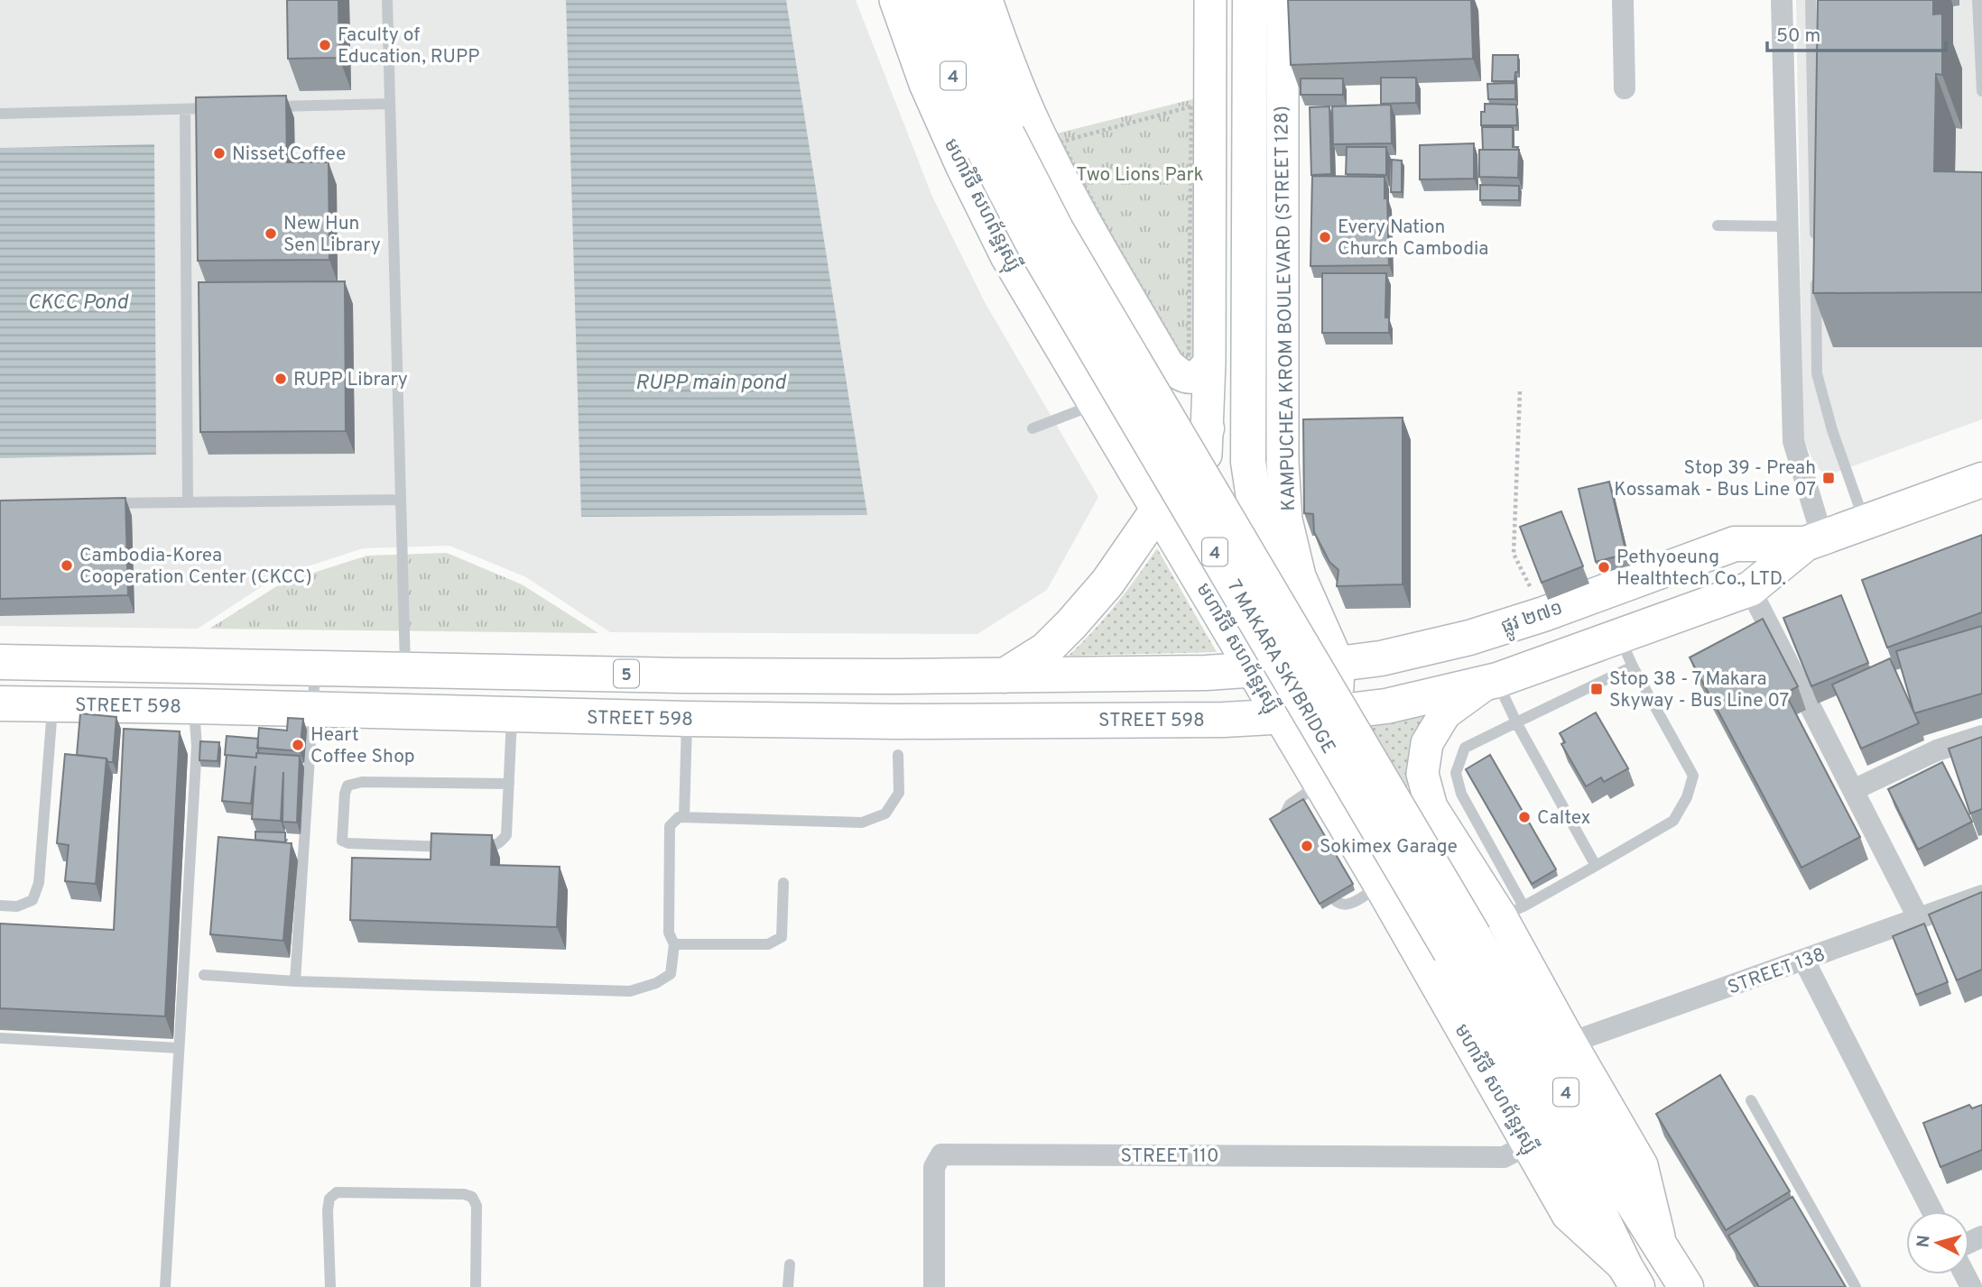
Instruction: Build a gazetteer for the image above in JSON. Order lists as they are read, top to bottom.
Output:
{
  "streets": {
    "main road": [
      "4",
      "មហាវិថី សហព័ន្ធរុស្ស៊ី",
      "KAMPUCHEA KROM BOULEVARD (STREET 128)",
      "ផ្លូវ ២៧១",
      "7 MAKARA SKYBRIDGE",
      "5",
      "STREET 598"
    ],
    "street": ["STREET 138", "STREET 110"]
  },
  "crossings": [
    ["4", "មហាវិថី សហព័ន្ធរុស្ស៊ី"],
    ["4", "7 MAKARA SKYBRIDGE"],
    ["មហាវិថី សហព័ន្ធរុស្ស៊ី", "ផ្លូវ ២៧១"],
    ["មហាវិថី សហព័ន្ធរុស្ស៊ី", "7 MAKARA SKYBRIDGE"],
    ["មហាវិថី សហព័ន្ធរុស្ស៊ី", "5"],
    ["មហាវិថី សហព័ន្ធរុស្ស៊ី", "STREET 598"],
    ["មហាវិថី សហព័ន្ធរុស្ស៊ី", "STREET 138"],
    ["មហាវិថី សហព័ន្ធរុស្ស៊ី", "STREET 110"],
    ["KAMPUCHEA KROM BOULEVARD (STREET 128)", "ផ្លូវ ២៧១"],
    ["ផ្លូវ ២៧១", "5"],
    ["ផ្លូវ ២៧១", "STREET 598"]
  ],
  "water": ["CKCC Pond", "RUPP main pond"],
  "parks": ["Two Lions Park"],
  "places": {
    "other": [
      "Faculty of Education, RUPP",
      "Nisset Coffee",
      "New Hun Sen Library",
      "Every Nation Church Cambodia",
      "RUPP Library",
      "Cambodia-Korea Cooperation Center (CKCC)",
      "Pethyoeung Healthtech Co., LTD.",
      "Heart Coffee Shop",
      "Caltex",
      "Sokimex Garage"
    ],
    "transit": ["Stop 39 - Preah Kossamak - Bus Line 07", "Stop 38 - 7 Makara Skyway - Bus Line 07"]
  },
  "scale_bar": "50 m",
  "north": "left"
}
